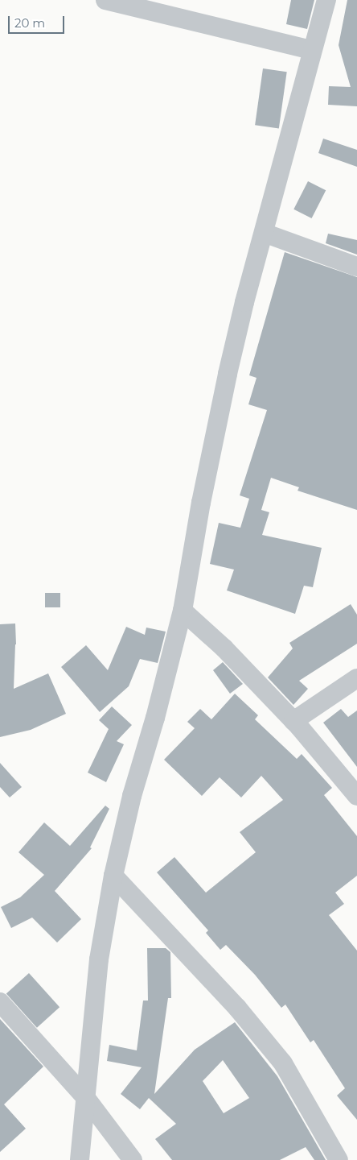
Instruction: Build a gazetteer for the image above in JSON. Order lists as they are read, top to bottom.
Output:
{
  "scale_bar": "20 m"
}
